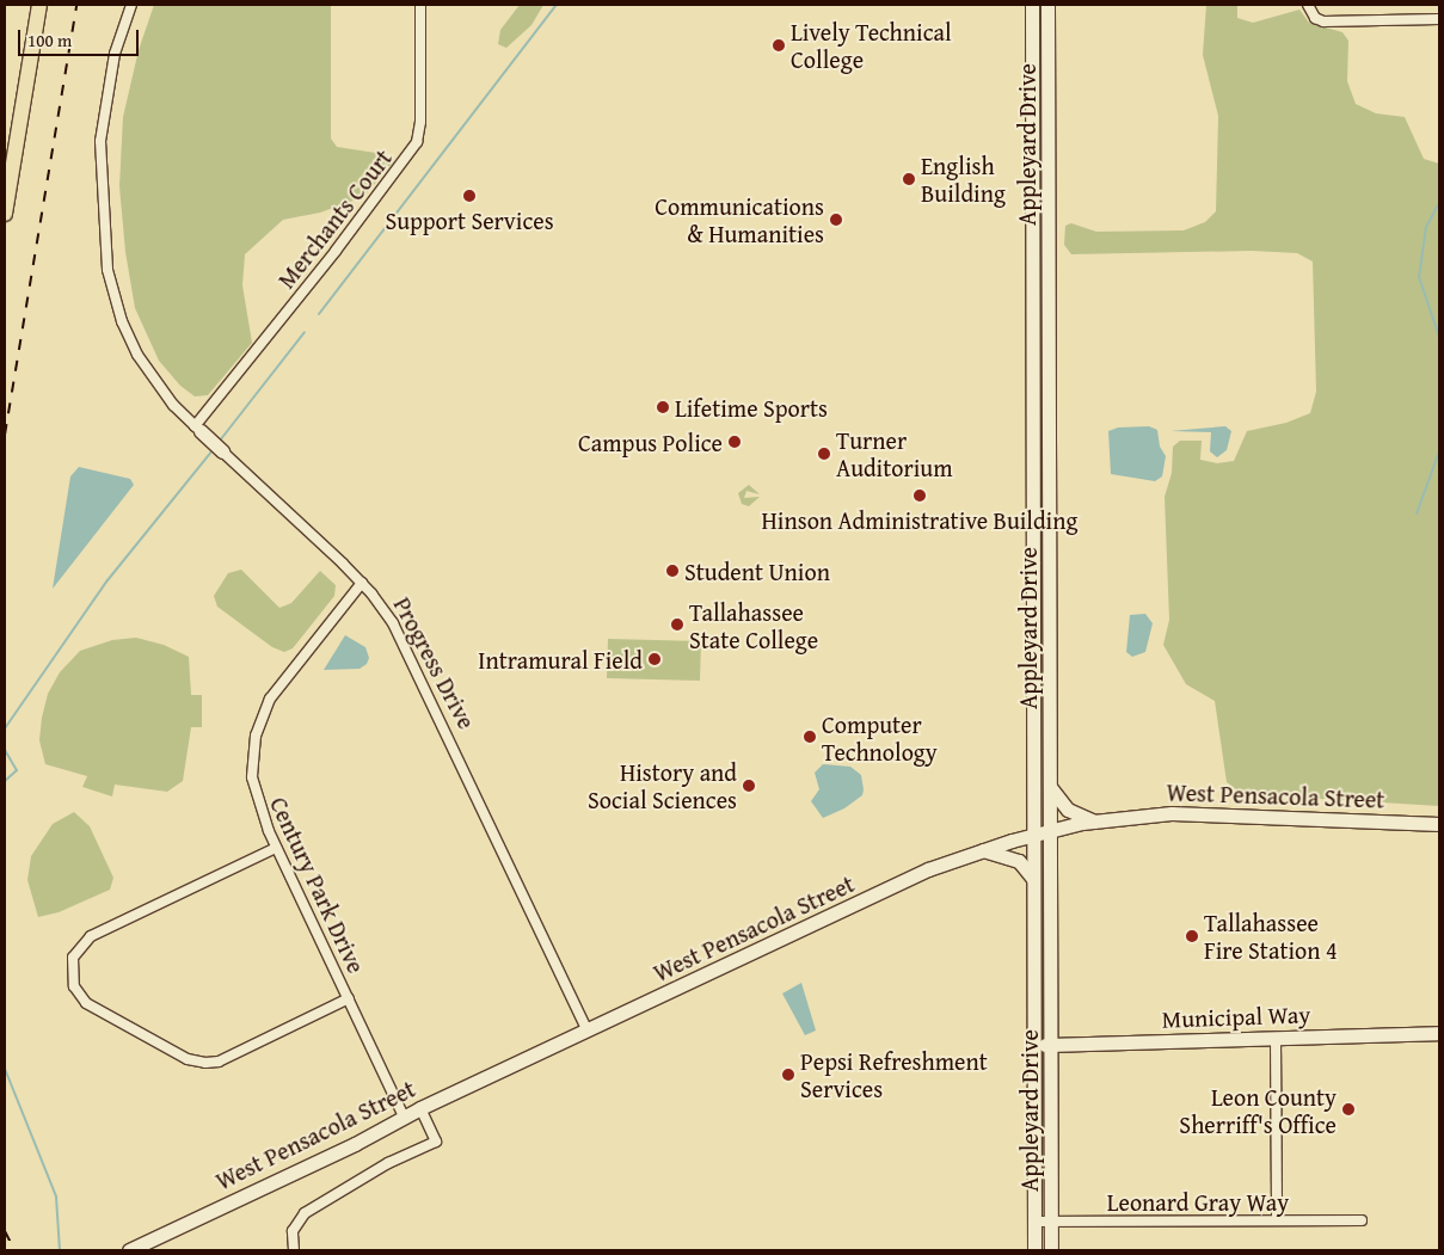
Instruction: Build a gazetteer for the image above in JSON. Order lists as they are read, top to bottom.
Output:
{
  "streets": {
    "main road": [
      "Appleyard Drive",
      "Progress Drive",
      "West Pensacola Street",
      "Municipal Way"
    ],
    "street": ["Merchants Court", "Century Park Drive", "Leonard Gray Way"]
  },
  "crossings": [
    ["Appleyard Drive", "West Pensacola Street"],
    ["Appleyard Drive", "Municipal Way"],
    ["Appleyard Drive", "Leonard Gray Way"],
    ["Merchants Court", "Progress Drive"],
    ["Progress Drive", "West Pensacola Street"],
    ["Progress Drive", "Century Park Drive"],
    ["West Pensacola Street", "Century Park Drive"]
  ],
  "places": [
    "Lively Technical College",
    "English Building",
    "Support Services",
    "Communications & Humanities",
    "Lifetime Sports",
    "Campus Police",
    "Turner Auditorium",
    "Hinson Administrative Building",
    "Student Union",
    "Tallahassee State College",
    "Intramural Field",
    "Computer Technology",
    "History and Social Sciences",
    "Tallahassee Fire Station 4",
    "Pepsi Refreshment Services",
    "Leon County Sherriff's Office"
  ],
  "scale_bar": "100 m"
}
